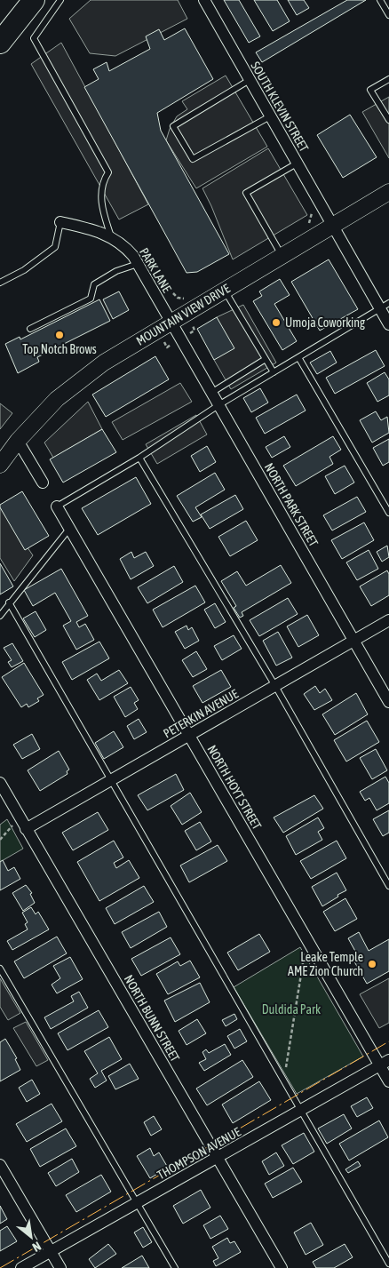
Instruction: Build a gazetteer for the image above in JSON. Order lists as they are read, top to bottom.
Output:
{
  "streets": {
    "street": [
      "SOUTH KLEVIN STREET",
      "PARK LANE",
      "MOUNTAIN VIEW DRIVE",
      "NORTH PARK STREET",
      "PETERKIN AVENUE",
      "NORTH HOYT STREET",
      "NORTH BUNN STREET",
      "THOMPSON AVENUE"
    ]
  },
  "crossings": [
    ["SOUTH KLEVIN STREET", "MOUNTAIN VIEW DRIVE"],
    ["PARK LANE", "MOUNTAIN VIEW DRIVE"],
    ["PARK LANE", "NORTH PARK STREET"],
    ["MOUNTAIN VIEW DRIVE", "NORTH PARK STREET"],
    ["NORTH PARK STREET", "PETERKIN AVENUE"],
    ["PETERKIN AVENUE", "NORTH HOYT STREET"],
    ["PETERKIN AVENUE", "NORTH BUNN STREET"],
    ["NORTH HOYT STREET", "THOMPSON AVENUE"],
    ["NORTH BUNN STREET", "THOMPSON AVENUE"]
  ],
  "parks": ["Duldida Park"],
  "places": ["Umoja Coworking", "Top Notch Brows", "Leake Temple AME Zion Church"],
  "north": "bottom right"
}
